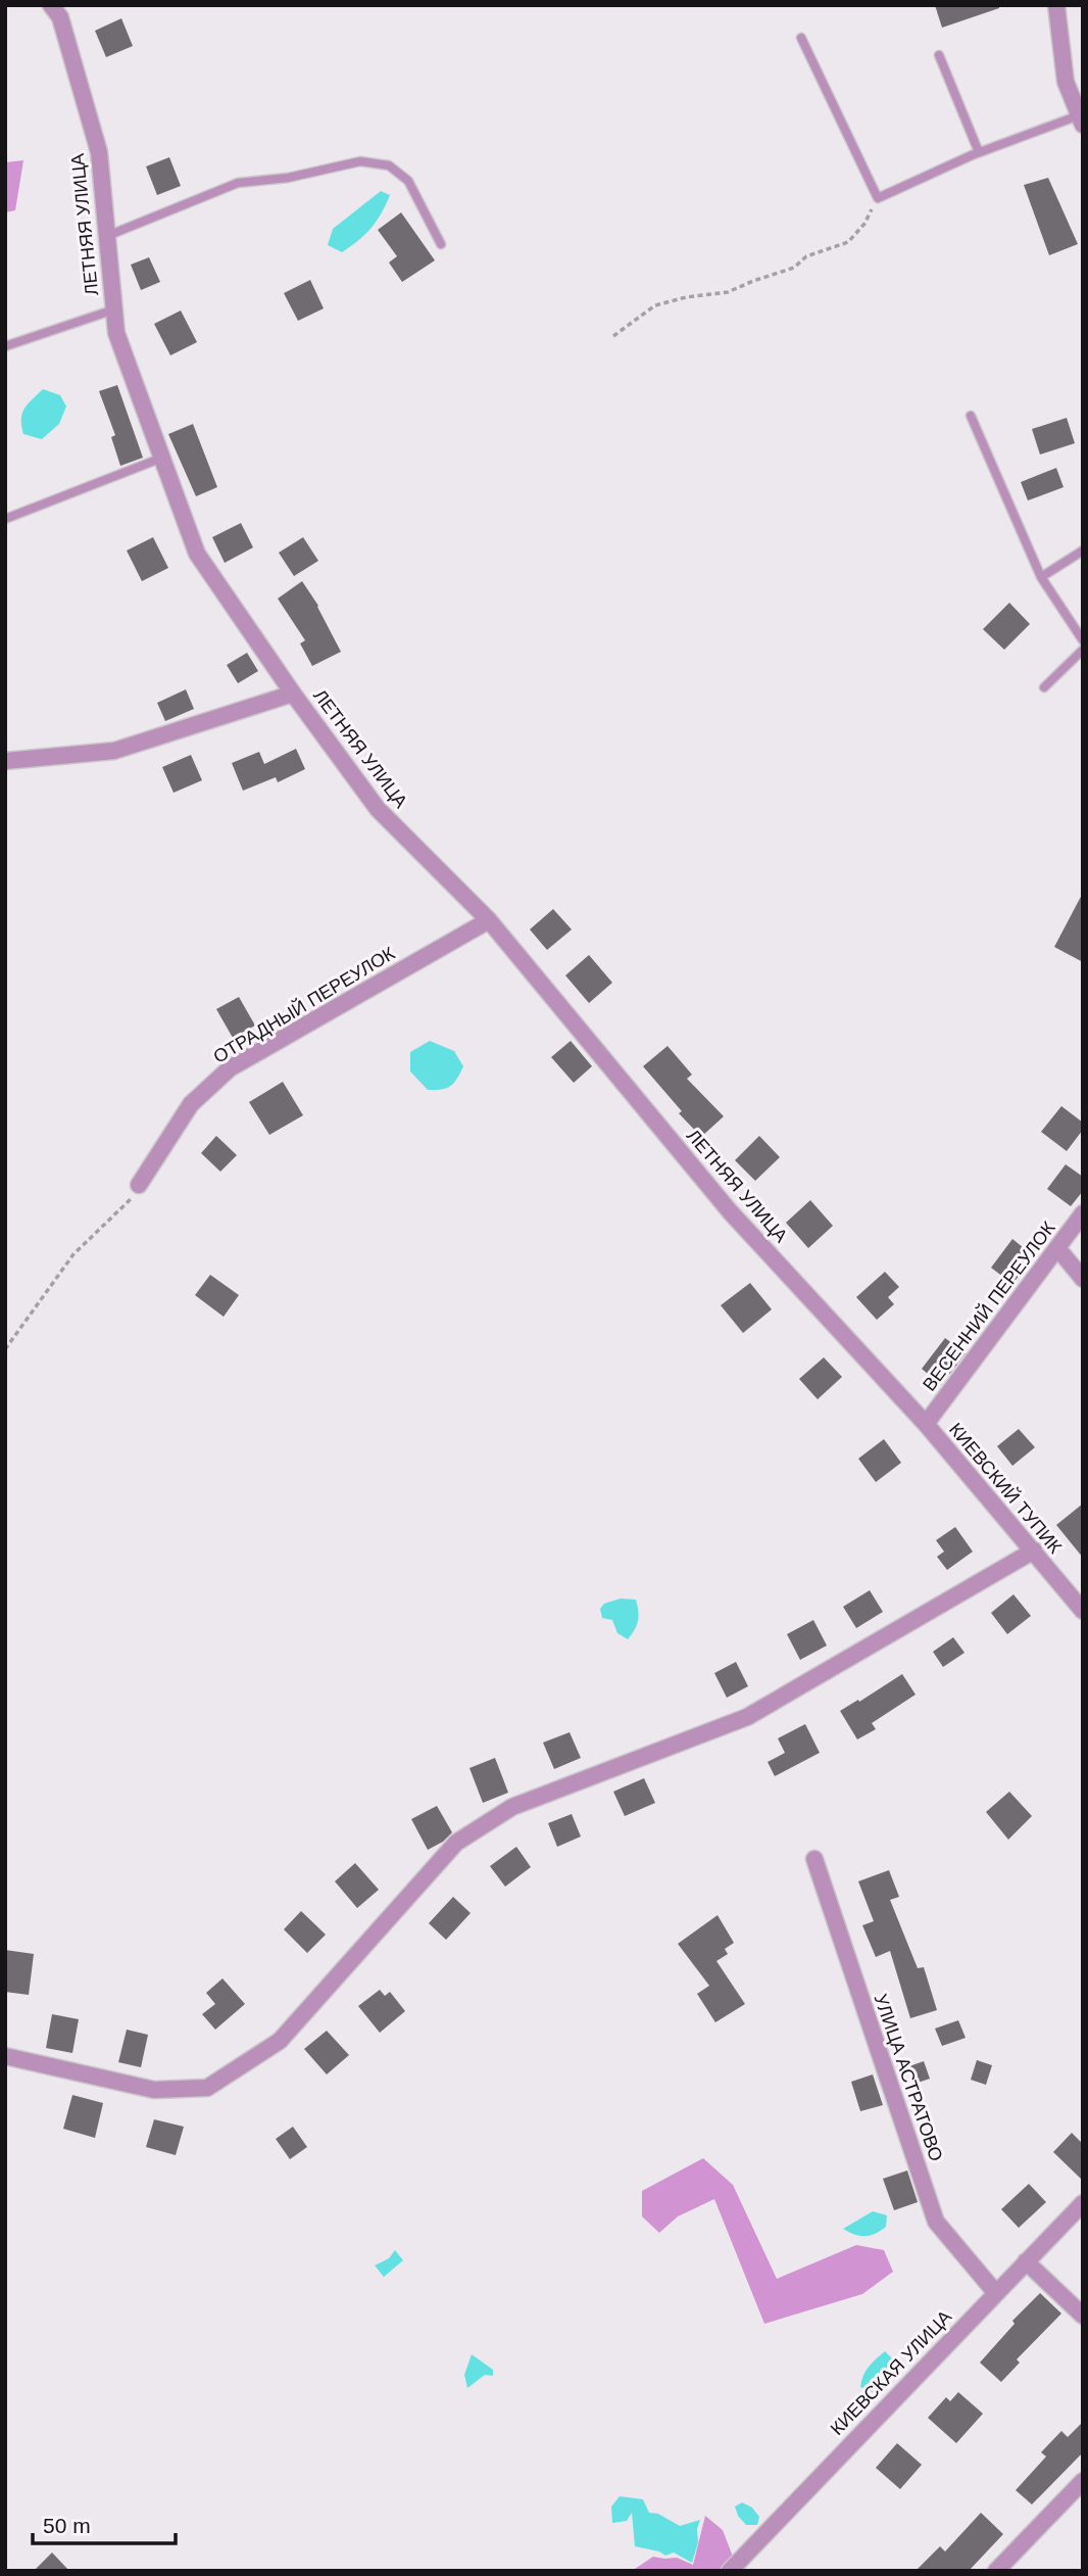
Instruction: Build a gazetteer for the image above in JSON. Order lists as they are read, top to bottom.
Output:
{
  "streets": {
    "street": [
      "ЛЕТНЯЯ УЛИЦА",
      "ОТРАДНЫЙ ПЕРЕУЛОК",
      "ВЕСЕННИЙ ПЕРЕУЛОК",
      "КИЕВСКИЙ ТУПИК",
      "УЛИЦА АСТРАТОВО",
      "КИЕВСКАЯ УЛИЦА"
    ]
  },
  "crossings": [
    ["ЛЕТНЯЯ УЛИЦА", "ОТРАДНЫЙ ПЕРЕУЛОК"],
    ["ЛЕТНЯЯ УЛИЦА", "ВЕСЕННИЙ ПЕРЕУЛОК"],
    ["ЛЕТНЯЯ УЛИЦА", "КИЕВСКИЙ ТУПИК"],
    ["ВЕСЕННИЙ ПЕРЕУЛОК", "КИЕВСКИЙ ТУПИК"],
    ["УЛИЦА АСТРАТОВО", "КИЕВСКАЯ УЛИЦА"]
  ],
  "scale_bar": "50 m"
}
